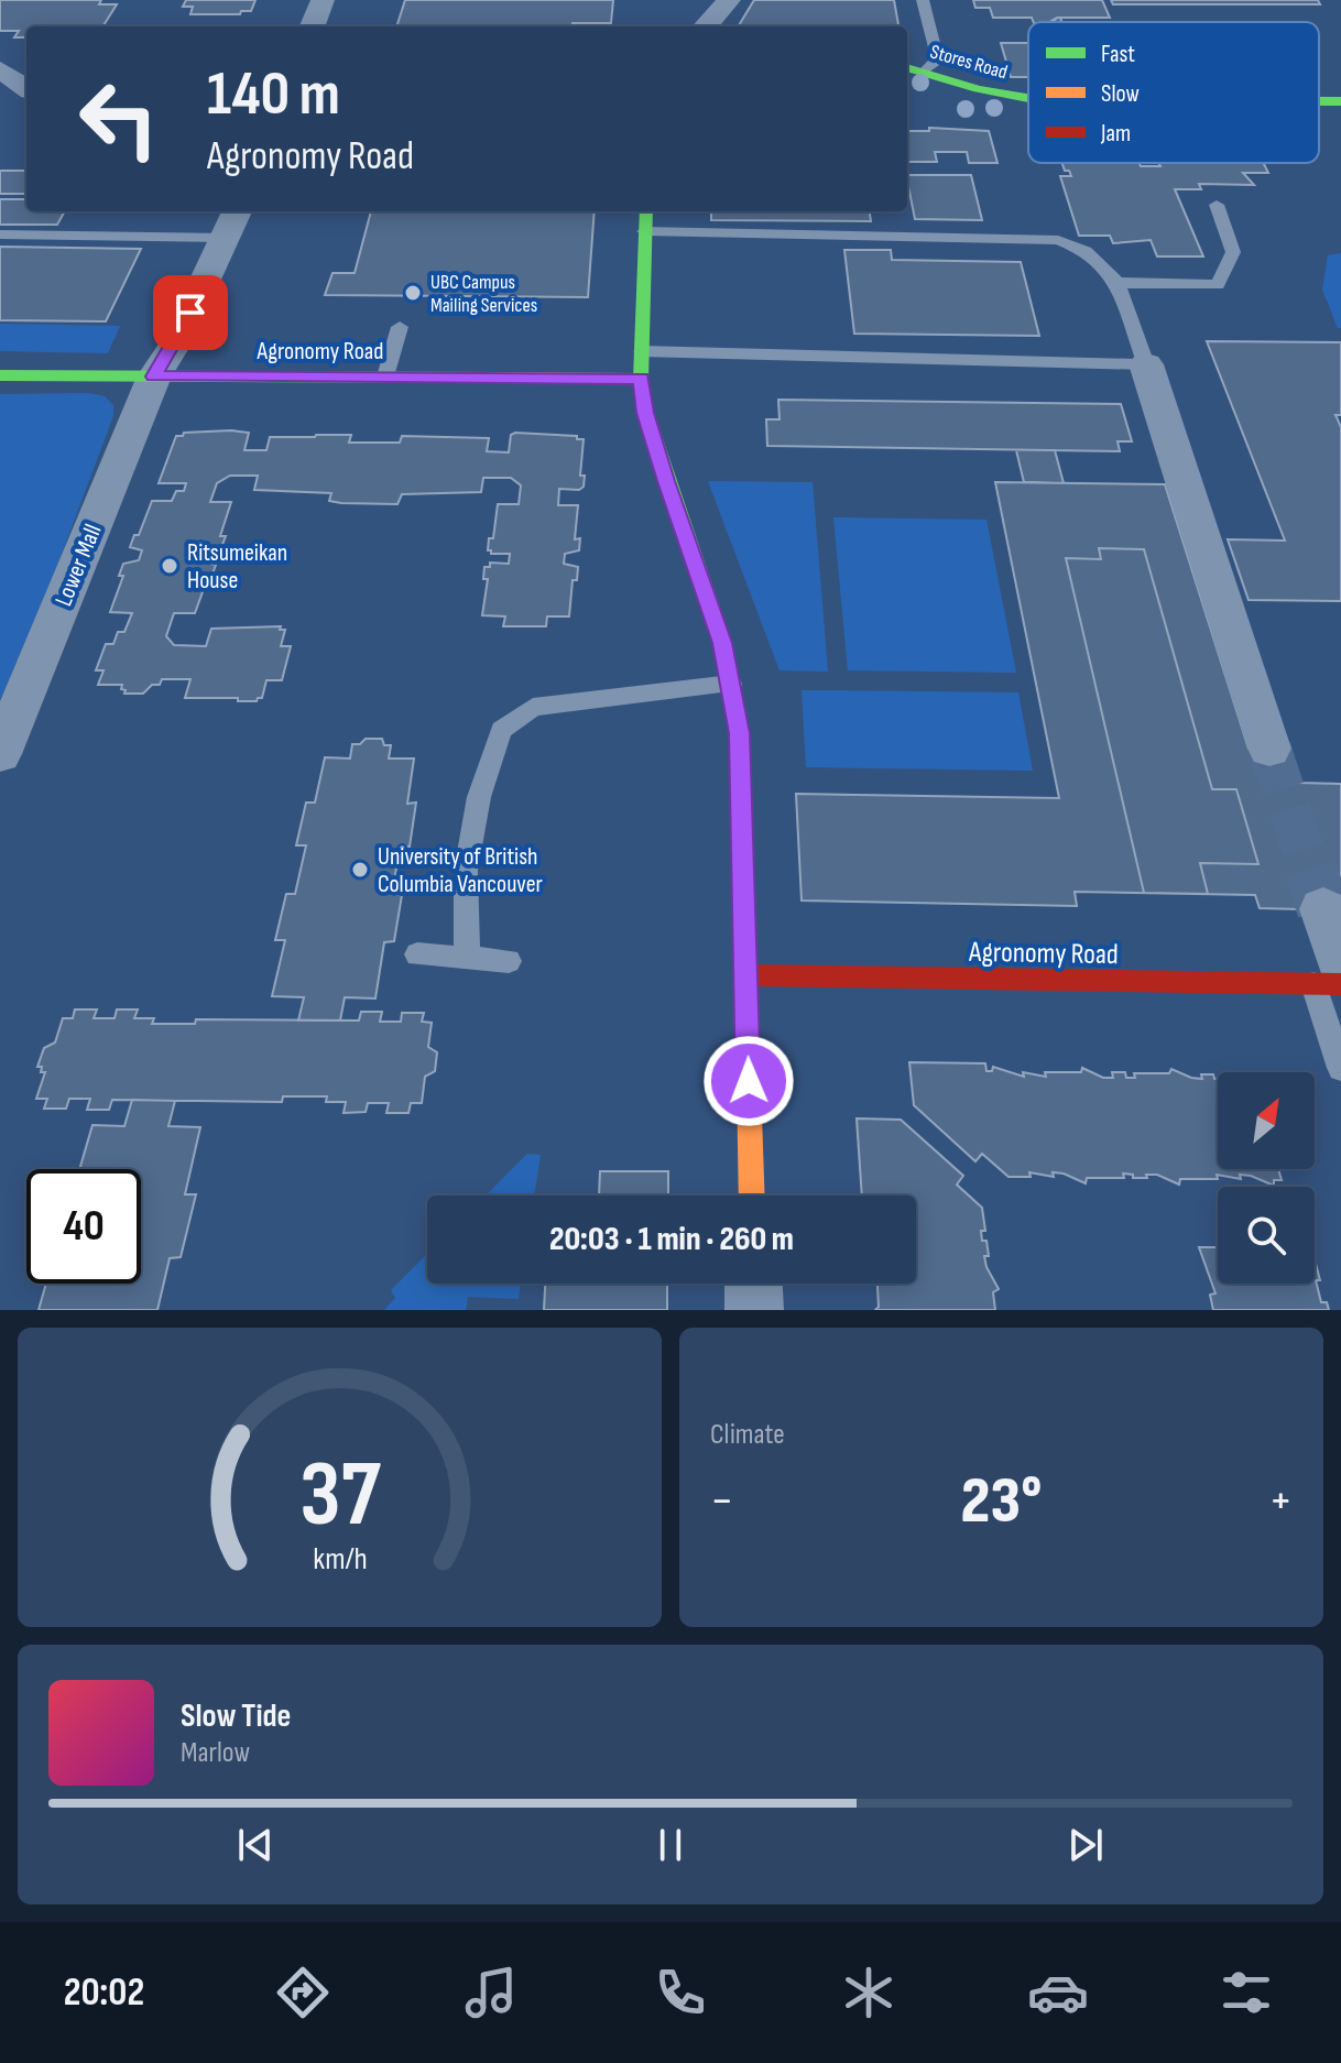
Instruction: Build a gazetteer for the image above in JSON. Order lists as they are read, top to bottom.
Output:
{
  "streets": {
    "street": ["Stores Road", "Agronomy Road", "Lower Mall"]
  },
  "crossings": [
    ["Agronomy Road", "Lower Mall"]
  ],
  "places": ["UBC Campus Mailing Services", "Ritsumeikan House", "University of British Columbia Vancouver"],
  "legend": ["Fast", "Slow", "Jam"],
  "north": "top right",
  "page": {
    "turn": ["140 m", "Agronomy Road"],
    "limit": "40",
    "trip": "20:03 · 1 min · 260 m",
    "tile": "Climate",
    "heat": ["−", "23°", "+"],
    "song": ["Slow Tide", "Marlow"],
    "tabs": "20:02",
    "gauge": ["37", "km/h"]
  }
}
